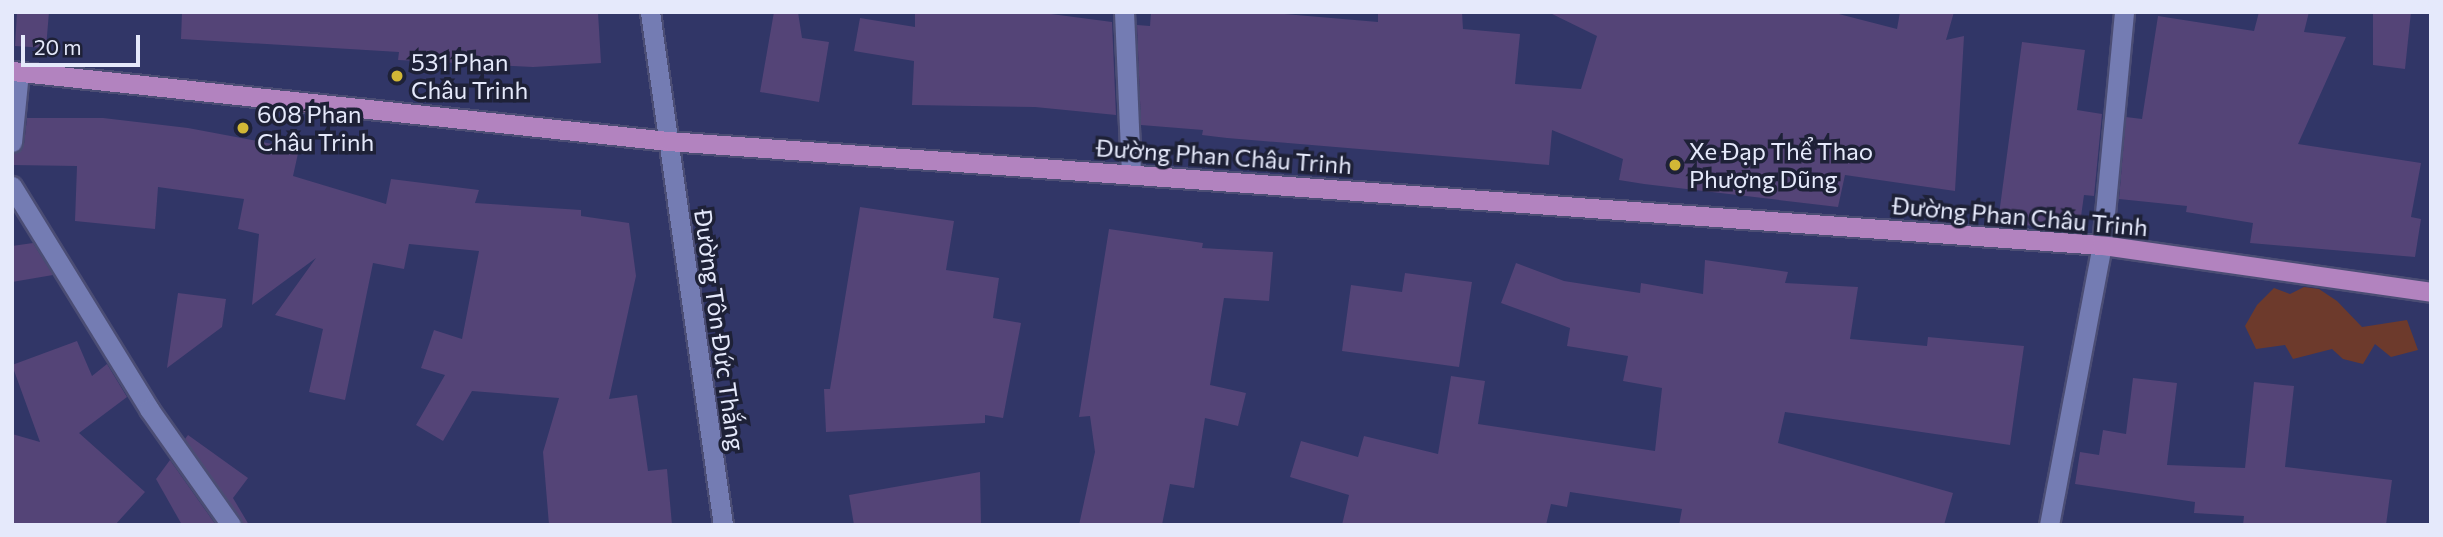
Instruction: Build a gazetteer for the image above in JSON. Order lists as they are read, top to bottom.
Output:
{
  "streets": {
    "main road": ["Đường Phan Châu Trinh"],
    "street": ["Đường Tôn Đức Thắng"]
  },
  "crossings": [
    ["Đường Phan Châu Trinh", "Đường Tôn Đức Thắng"]
  ],
  "places": ["531 Phan Châu Trinh", "608 Phan Châu Trinh", "Xe Đạp Thể Thao Phượng Dũng"],
  "scale_bar": "20 m"
}
